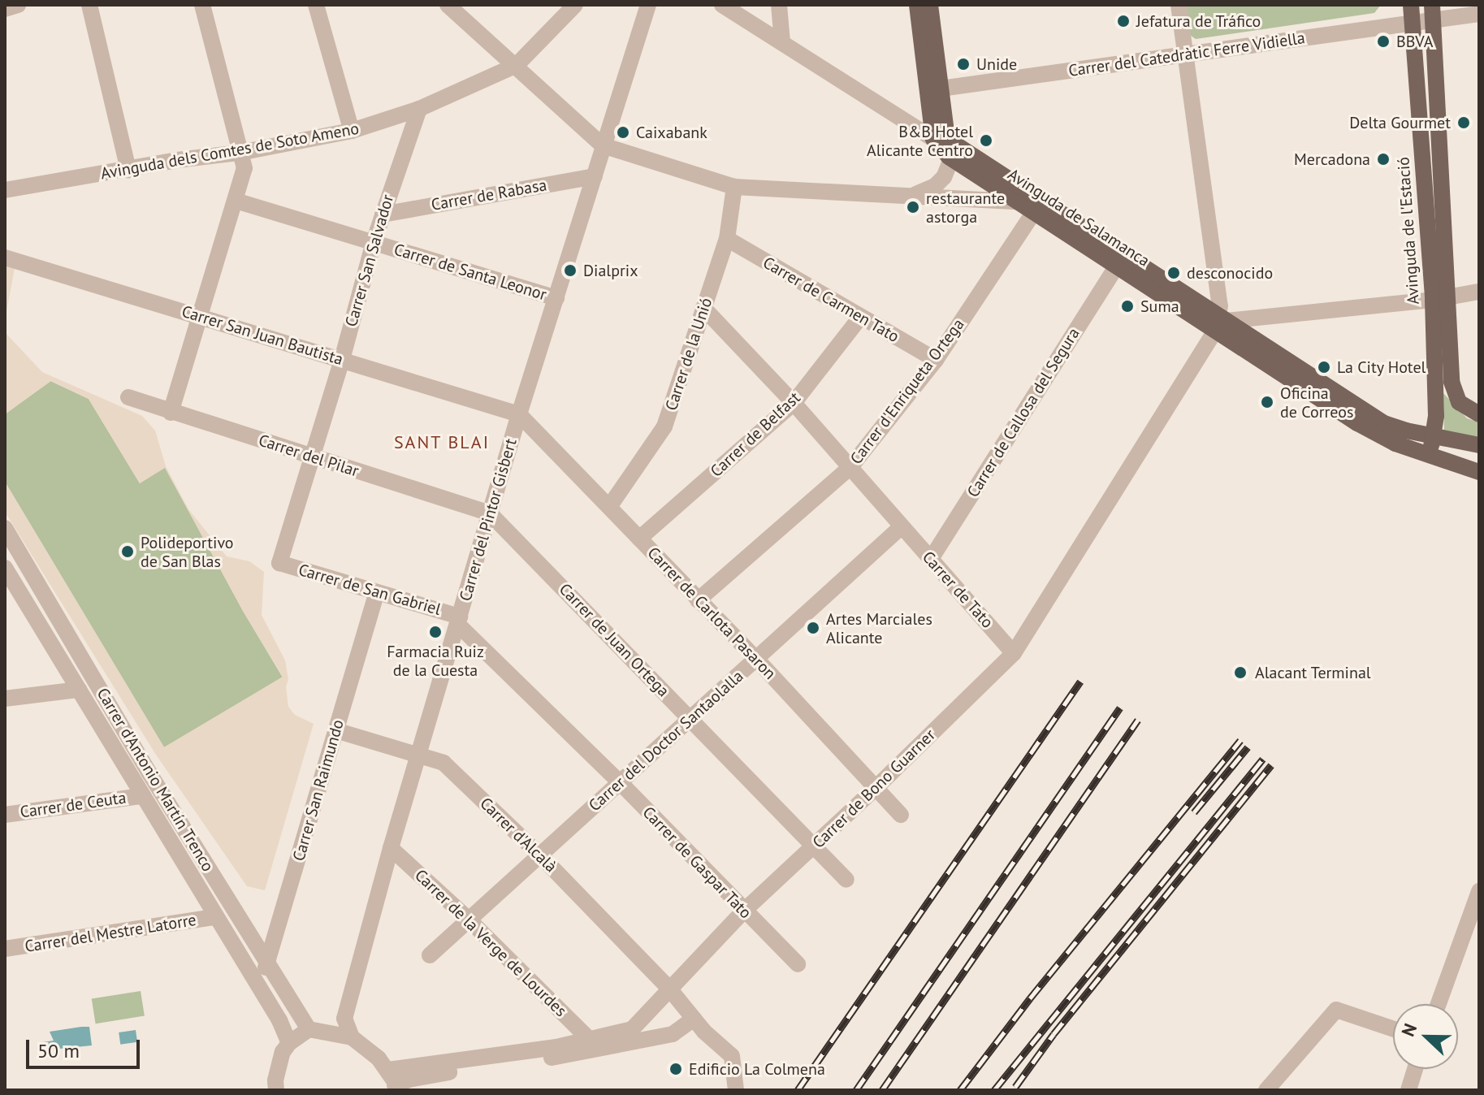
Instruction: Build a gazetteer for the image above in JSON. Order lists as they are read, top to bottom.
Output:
{
  "streets": {
    "main road": ["Avinguda de Salamanca", "Avinguda de l'Estació"],
    "street": [
      "Carrer del Catedràtic Ferre Vidiella",
      "Avinguda dels Comtes de Soto Ameno",
      "Carrer de Rabasa",
      "Carrer San Salvador",
      "Carrer de Santa Leonor",
      "Carrer de Carmen Tato",
      "Carrer San Juan Bautista",
      "Carrer de la Unió",
      "Carrer d'Enriqueta Ortega",
      "Carrer de Callosa del Segura",
      "Carrer de Belfast",
      "Carrer del Pilar",
      "Carrer del Pintor Gisbert",
      "Carrer de San Gabriel",
      "Carrer de Tato",
      "Carrer de Carlota Pasaron",
      "Carrer de Juan Ortega",
      "Carrer del Doctor Santaolalla",
      "Carrer d'Antonio Martín Trenco",
      "Carrer de Bono Guarner",
      "Carrer San Raimundo",
      "Carrer de Ceuta",
      "Carrer d'Alcalà",
      "Carrer de Gaspar Tato",
      "Carrer del Mestre Latorre",
      "Carrer de la Verge de Lourdes"
    ]
  },
  "crossings": [
    ["Carrer del Catedràtic Ferre Vidiella", "Avinguda de l'Estació"],
    ["Avinguda dels Comtes de Soto Ameno", "Carrer San Salvador"],
    ["Carrer de Rabasa", "Carrer San Salvador"],
    ["Carrer de Rabasa", "Carrer del Pintor Gisbert"],
    ["Avinguda de Salamanca", "Avinguda de l'Estació"],
    ["Avinguda de Salamanca", "Carrer d'Enriqueta Ortega"],
    ["Avinguda de Salamanca", "Carrer de Callosa del Segura"],
    ["Avinguda de Salamanca", "Carrer de Bono Guarner"],
    ["Carrer San Salvador", "Carrer de Santa Leonor"],
    ["Carrer San Salvador", "Carrer San Juan Bautista"],
    ["Carrer San Salvador", "Carrer del Pilar"],
    ["Carrer San Salvador", "Carrer de San Gabriel"],
    ["Carrer de Santa Leonor", "Carrer del Pintor Gisbert"],
    ["Carrer de Carmen Tato", "Carrer de la Unió"],
    ["Carrer de Carmen Tato", "Carrer d'Enriqueta Ortega"],
    ["Carrer de Carmen Tato", "Carrer de Belfast"],
    ["Carrer San Juan Bautista", "Carrer del Pintor Gisbert"],
    ["Carrer San Juan Bautista", "Carrer de Carlota Pasaron"],
    ["Carrer de la Unió", "Carrer de Tato"],
    ["Carrer de la Unió", "Carrer de Carlota Pasaron"],
    ["Carrer d'Enriqueta Ortega", "Carrer de Tato"],
    ["Carrer d'Enriqueta Ortega", "Carrer de Carlota Pasaron"],
    ["Carrer de Callosa del Segura", "Carrer de Tato"],
    ["Carrer de Belfast", "Carrer de Tato"],
    ["Carrer de Belfast", "Carrer de Carlota Pasaron"],
    ["Carrer del Pilar", "Carrer del Pintor Gisbert"],
    ["Carrer del Pilar", "Carrer de Juan Ortega"],
    ["Carrer del Pintor Gisbert", "Carrer de San Gabriel"],
    ["Carrer del Pintor Gisbert", "Carrer de Carlota Pasaron"],
    ["Carrer del Pintor Gisbert", "Carrer de Juan Ortega"],
    ["Carrer del Pintor Gisbert", "Carrer d'Alcalà"],
    ["Carrer del Pintor Gisbert", "Carrer de Gaspar Tato"],
    ["Carrer del Pintor Gisbert", "Carrer de la Verge de Lourdes"],
    ["Carrer de San Gabriel", "Carrer San Raimundo"],
    ["Carrer de San Gabriel", "Carrer de Gaspar Tato"],
    ["Carrer de Tato", "Carrer del Doctor Santaolalla"],
    ["Carrer de Tato", "Carrer de Bono Guarner"],
    ["Carrer de Carlota Pasaron", "Carrer del Doctor Santaolalla"],
    ["Carrer de Carlota Pasaron", "Carrer de Bono Guarner"],
    ["Carrer de Juan Ortega", "Carrer del Doctor Santaolalla"],
    ["Carrer de Juan Ortega", "Carrer de Bono Guarner"],
    ["Carrer del Doctor Santaolalla", "Carrer d'Alcalà"],
    ["Carrer del Doctor Santaolalla", "Carrer de Gaspar Tato"],
    ["Carrer del Doctor Santaolalla", "Carrer de la Verge de Lourdes"],
    ["Carrer d'Antonio Martín Trenco", "Carrer San Raimundo"],
    ["Carrer d'Antonio Martín Trenco", "Carrer de Ceuta"],
    ["Carrer d'Antonio Martín Trenco", "Carrer del Mestre Latorre"],
    ["Carrer de Bono Guarner", "Carrer d'Alcalà"],
    ["Carrer de Bono Guarner", "Carrer de Gaspar Tato"],
    ["Carrer de Bono Guarner", "Carrer de la Verge de Lourdes"],
    ["Carrer San Raimundo", "Carrer d'Alcalà"]
  ],
  "districts": ["SANT BLAI"],
  "places": [
    "Jefatura de Tráfico",
    "BBVA",
    "Unide",
    "Delta Gourmet",
    "Caixabank",
    "B&B Hotel Alicante Centro",
    "Mercadona",
    "restaurante astorga",
    "Dialprix",
    "desconocido",
    "Suma",
    "La City Hotel",
    "Oficina de Correos",
    "Polideportivo de San Blas",
    "Artes Marciales Alicante",
    "Farmacia Ruiz de la Cuesta",
    "Alacant Terminal",
    "Edificio La Colmena"
  ],
  "scale_bar": "50 m",
  "north": "left"
}
